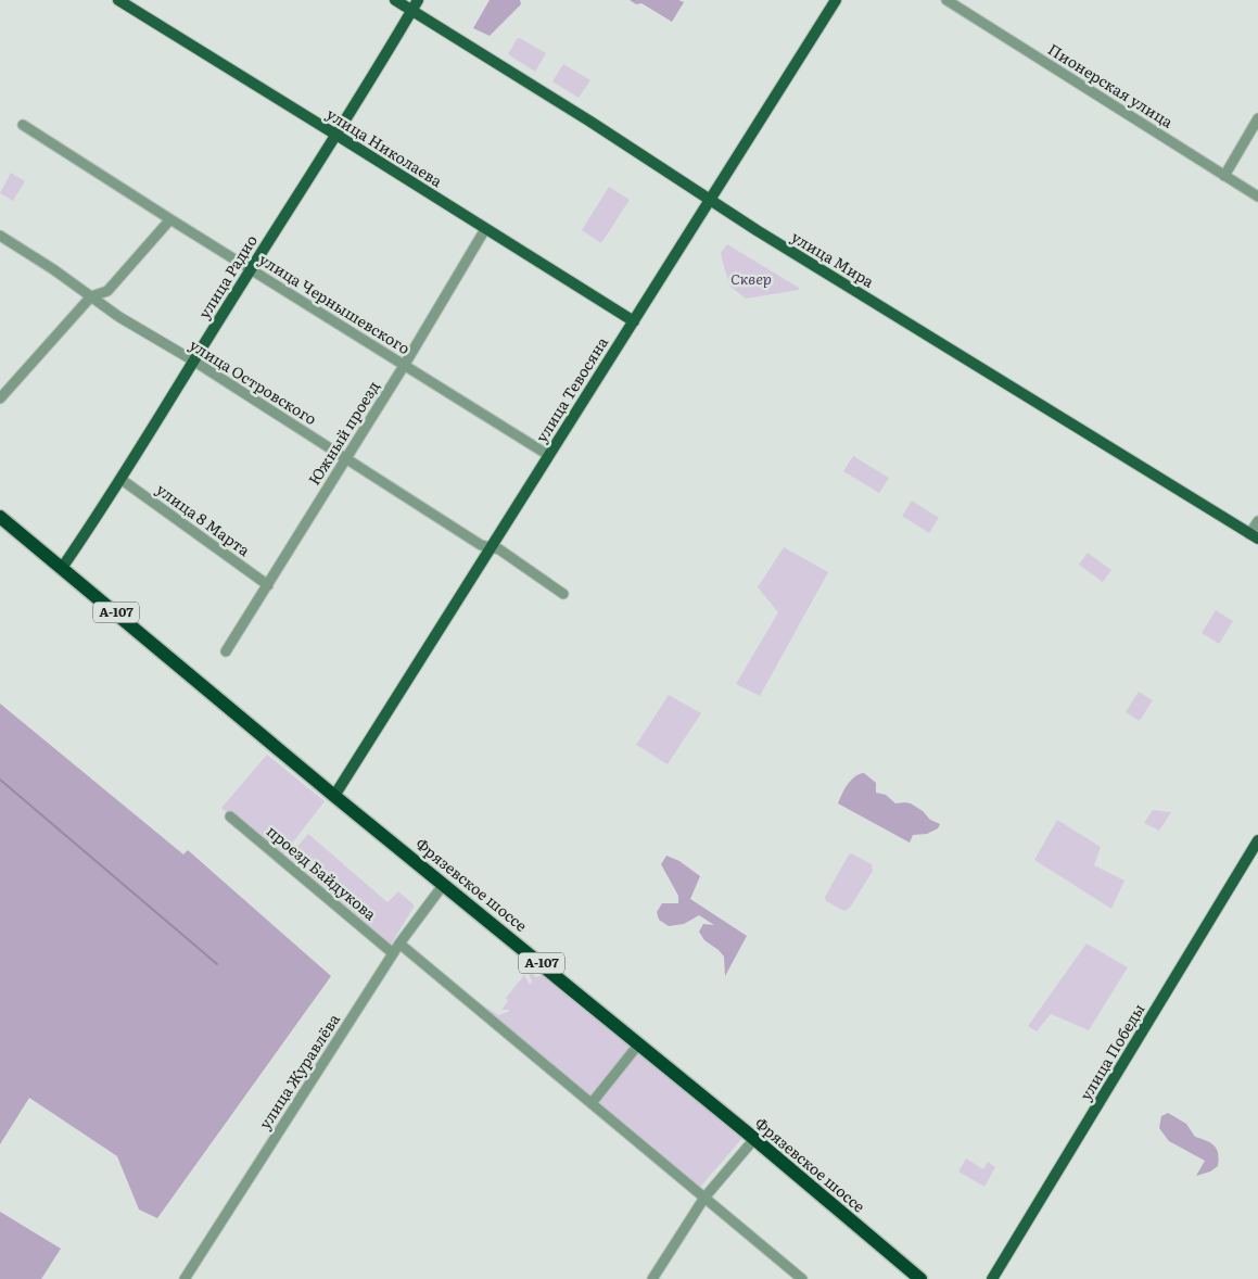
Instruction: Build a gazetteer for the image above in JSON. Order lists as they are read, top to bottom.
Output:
{
  "streets": {
    "highway": ["А-107", "Фрязевское шоссе"],
    "main road": [
      "улица Николаева",
      "улица Мира",
      "улица Радио",
      "улица Тевосяна",
      "улица Победы"
    ],
    "street": [
      "Пионерская улица",
      "улица Чернышевского",
      "улица Островского",
      "Южный проезд",
      "улица 8 Марта",
      "проезд Байдукова",
      "улица Журавлёва"
    ]
  },
  "crossings": [
    ["улица Николаева", "улица Радио"],
    ["улица Николаева", "улица Тевосяна"],
    ["улица Николаева", "Южный проезд"],
    ["улица Мира", "улица Радио"],
    ["улица Мира", "улица Тевосяна"],
    ["улица Радио", "улица Чернышевского"],
    ["улица Радио", "улица Островского"],
    ["улица Радио", "улица 8 Марта"],
    ["улица Радио", "Фрязевское шоссе"],
    ["улица Чернышевского", "улица Тевосяна"],
    ["улица Чернышевского", "Южный проезд"],
    ["улица Островского", "улица Тевосяна"],
    ["улица Островского", "Южный проезд"],
    ["улица Тевосяна", "Фрязевское шоссе"],
    ["Южный проезд", "улица 8 Марта"],
    ["проезд Байдукова", "улица Журавлёва"],
    ["Фрязевское шоссе", "улица Журавлёва"]
  ],
  "parks": ["Сквер"]
}
